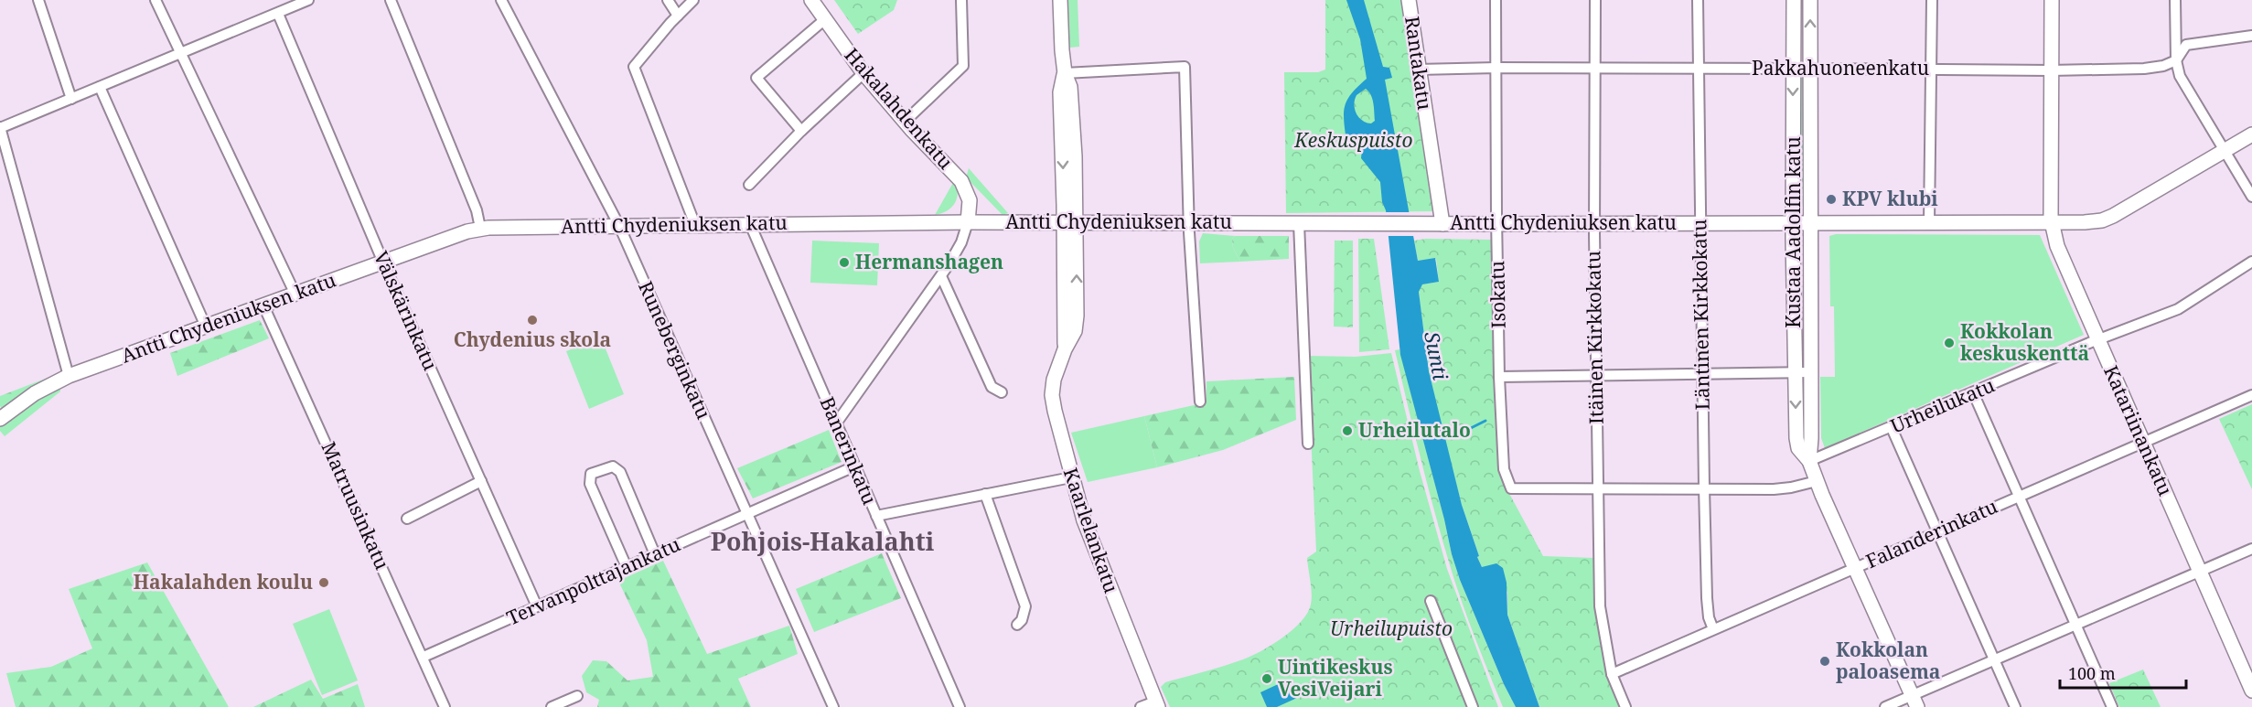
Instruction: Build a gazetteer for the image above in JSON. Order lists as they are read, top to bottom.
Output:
{
  "streets": {
    "main road": [
      "Rantakatu",
      "Hakalahdenkatu",
      "Antti Chydeniuksen katu",
      "Kustaa Aadolfin katu",
      "Katariinankatu",
      "Kaarlelankatu"
    ],
    "street": [
      "Pakkahuoneenkatu",
      "Isokatu",
      "Välskärinkatu",
      "Läntinen Kirkkokatu",
      "Itäinen Kirkkokatu",
      "Runeberginkatu",
      "Urheilukatu",
      "Banerinkatu",
      "Matruusinkatu",
      "Falanderinkatu",
      "Tervanpolttajankatu"
    ]
  },
  "crossings": [
    ["Rantakatu", "Pakkahuoneenkatu"],
    ["Rantakatu", "Antti Chydeniuksen katu"],
    ["Pakkahuoneenkatu", "Kustaa Aadolfin katu"],
    ["Pakkahuoneenkatu", "Isokatu"],
    ["Pakkahuoneenkatu", "Läntinen Kirkkokatu"],
    ["Pakkahuoneenkatu", "Itäinen Kirkkokatu"],
    ["Pakkahuoneenkatu", "Katariinankatu"],
    ["Hakalahdenkatu", "Antti Chydeniuksen katu"],
    ["Antti Chydeniuksen katu", "Kustaa Aadolfin katu"],
    ["Antti Chydeniuksen katu", "Isokatu"],
    ["Antti Chydeniuksen katu", "Välskärinkatu"],
    ["Antti Chydeniuksen katu", "Läntinen Kirkkokatu"],
    ["Antti Chydeniuksen katu", "Itäinen Kirkkokatu"],
    ["Antti Chydeniuksen katu", "Runeberginkatu"],
    ["Antti Chydeniuksen katu", "Katariinankatu"],
    ["Antti Chydeniuksen katu", "Banerinkatu"],
    ["Antti Chydeniuksen katu", "Matruusinkatu"],
    ["Antti Chydeniuksen katu", "Kaarlelankatu"],
    ["Kustaa Aadolfin katu", "Urheilukatu"],
    ["Kustaa Aadolfin katu", "Falanderinkatu"],
    ["Isokatu", "Itäinen Kirkkokatu"],
    ["Välskärinkatu", "Tervanpolttajankatu"],
    ["Läntinen Kirkkokatu", "Falanderinkatu"],
    ["Itäinen Kirkkokatu", "Falanderinkatu"],
    ["Runeberginkatu", "Tervanpolttajankatu"],
    ["Urheilukatu", "Katariinankatu"],
    ["Katariinankatu", "Falanderinkatu"],
    ["Banerinkatu", "Tervanpolttajankatu"],
    ["Matruusinkatu", "Tervanpolttajankatu"]
  ],
  "districts": ["Pohjois-Hakalahti"],
  "water": ["Sunti"],
  "parks": ["Keskuspuisto", "Urheilupuisto"],
  "places": [
    "KPV klubi",
    "Hermanshagen",
    "Chydenius skola",
    "Kokkolan keskuskenttä",
    "Urheilutalo",
    "Hakalahden koulu",
    "Kokkolan paloasema",
    "Uintikeskus VesiVeijari"
  ],
  "scale_bar": "100 m"
}
